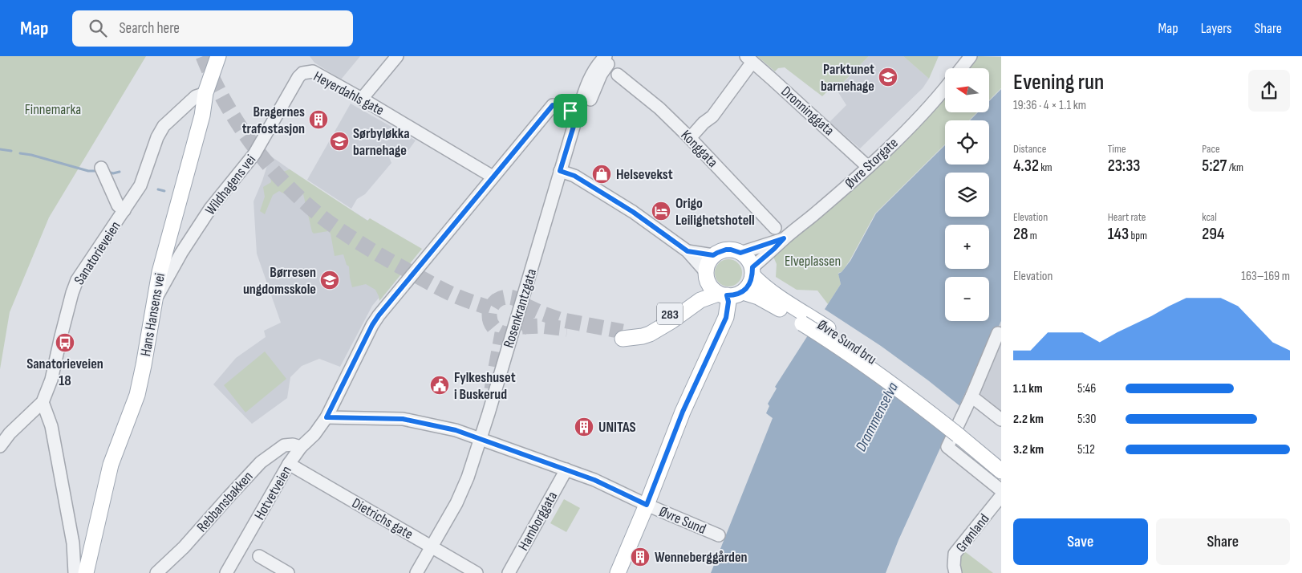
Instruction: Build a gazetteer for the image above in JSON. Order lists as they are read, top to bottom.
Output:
{
  "streets": {
    "main road": ["283", "Hans Hansens vei", "Øvre Sund bru"],
    "street": [
      "Heyerdahls gate",
      "Dronninggata",
      "Konggata",
      "Øvre Storgate",
      "Wildhagens vei",
      "Sanatorieveien",
      "Rosenkrantzgata",
      "Hotvetveien",
      "Rebbansbakken",
      "Dietrichs gate",
      "Øvre Sund",
      "Hamborggata",
      "Grønland"
    ]
  },
  "crossings": [
    ["Heyerdahls gate", "Wildhagens vei"],
    ["Heyerdahls gate", "Hotvetveien"],
    ["Dronninggata", "Øvre Storgate"],
    ["Øvre Storgate", "283"],
    ["Wildhagens vei", "Hans Hansens vei"],
    ["Sanatorieveien", "Hans Hansens vei"],
    ["Rosenkrantzgata", "Hotvetveien"],
    ["Rosenkrantzgata", "Dietrichs gate"],
    ["Rosenkrantzgata", "Øvre Sund"],
    ["Hotvetveien", "Rebbansbakken"],
    ["Hotvetveien", "Dietrichs gate"],
    ["Hotvetveien", "Øvre Sund"],
    ["Øvre Sund", "Hamborggata"]
  ],
  "water": ["Drammenselva"],
  "parks": ["Finnemarka", "Elveplassen"],
  "places": {
    "school or university": ["Parktunet barnehage", "Sørbyløkka barnehage", "Børresen ungdomsskole"],
    "building": ["Bragernes trafostasjon", "UNITAS", "Wenneberggården"],
    "shop": ["Helsevekst"],
    "hotel": ["Origo Leilighetshotell"],
    "bus stop": ["Sanatorieveien 18"],
    "public building": ["Fylkeshuset i Buskerud"]
  },
  "north": "left",
  "page": {
    "header": "Map",
    "search": "Search here",
    "nav": ["Map", "Layers", "Share"],
    "heading": ["Evening run", "19:36 · 4 × 1.1 km"],
    "map_buttons": ["+", "−"],
    "stats": [
      ["Distance", "4.32 km"],
      ["Time", "23:33"],
      ["Pace", "5:27 /km"],
      ["Elevation", "28 m"],
      ["Heart rate", "143 bpm"],
      ["kcal", "294"]
    ],
    "chart": ["Elevation", "163–169 m"],
    "list": [
      {
        "name": "1.1 km",
        "note": "5:46"
      },
      {
        "name": "2.2 km",
        "note": "5:30"
      },
      {
        "name": "3.2 km",
        "note": "5:12"
      }
    ],
    "buttons": ["Save", "Share"]
  }
}
